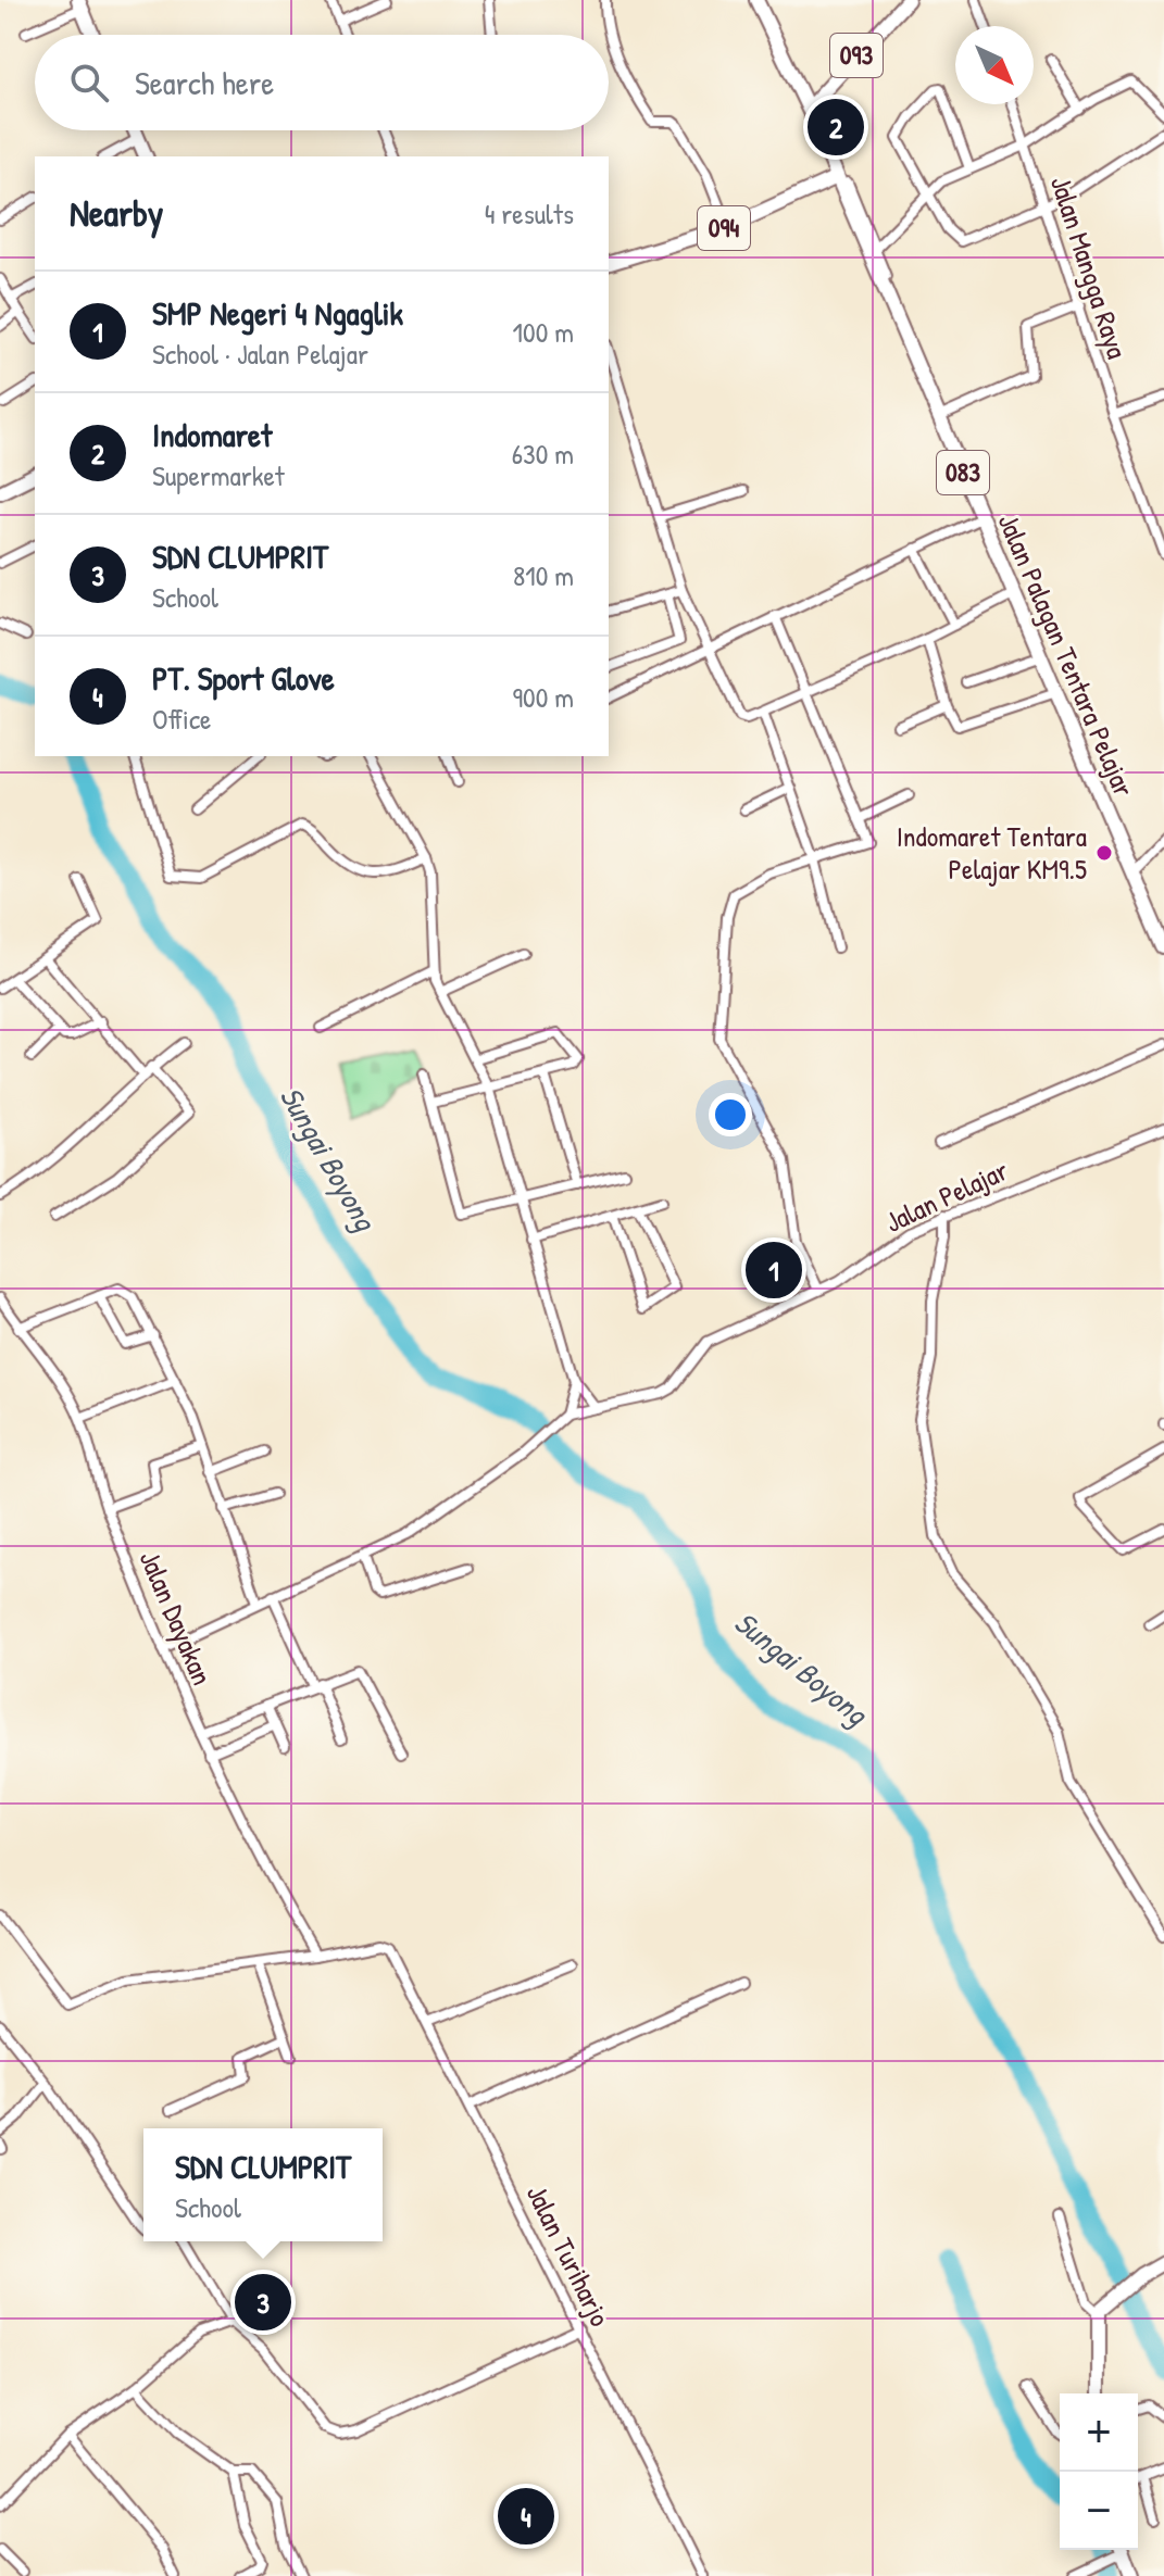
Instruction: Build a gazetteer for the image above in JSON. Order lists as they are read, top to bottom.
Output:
{
  "streets": {
    "main road": [
      "093",
      "094",
      "083",
      "Jalan Palagan Tentara Pelajar"
    ],
    "street": [
      "Jalan Mangga Raya",
      "Jalan Pelajar",
      "Jalan Dayakan",
      "Jalan Turiharjo"
    ]
  },
  "crossings": [
    ["093", "Jalan Palagan Tentara Pelajar"],
    ["094", "Jalan Palagan Tentara Pelajar"],
    ["Jalan Dayakan", "Jalan Turiharjo"]
  ],
  "water": ["Sungai Boyong"],
  "places": ["Indomaret Tentara Pelajar KM9.5"],
  "north": "bottom right",
  "page": {
    "search": "Search here",
    "pins": [
      "2",
      "1",
      "3",
      "4"
    ],
    "heading": ["Nearby", "4 results"],
    "list": [
      {
        "mark": "1",
        "name": "SMP Negeri 4 Ngaglik",
        "note": "School · Jalan Pelajar",
        "value": "100 m"
      },
      {
        "mark": "2",
        "name": "Indomaret",
        "note": "Supermarket",
        "value": "630 m"
      },
      {
        "mark": "3",
        "name": "SDN CLUMPRIT",
        "note": "School",
        "value": "810 m"
      },
      {
        "mark": "4",
        "name": "PT. Sport Glove",
        "note": "Office",
        "value": "900 m"
      }
    ],
    "popup": ["SDN CLUMPRIT", "School"],
    "map_buttons": ["+", "−"]
  }
}
